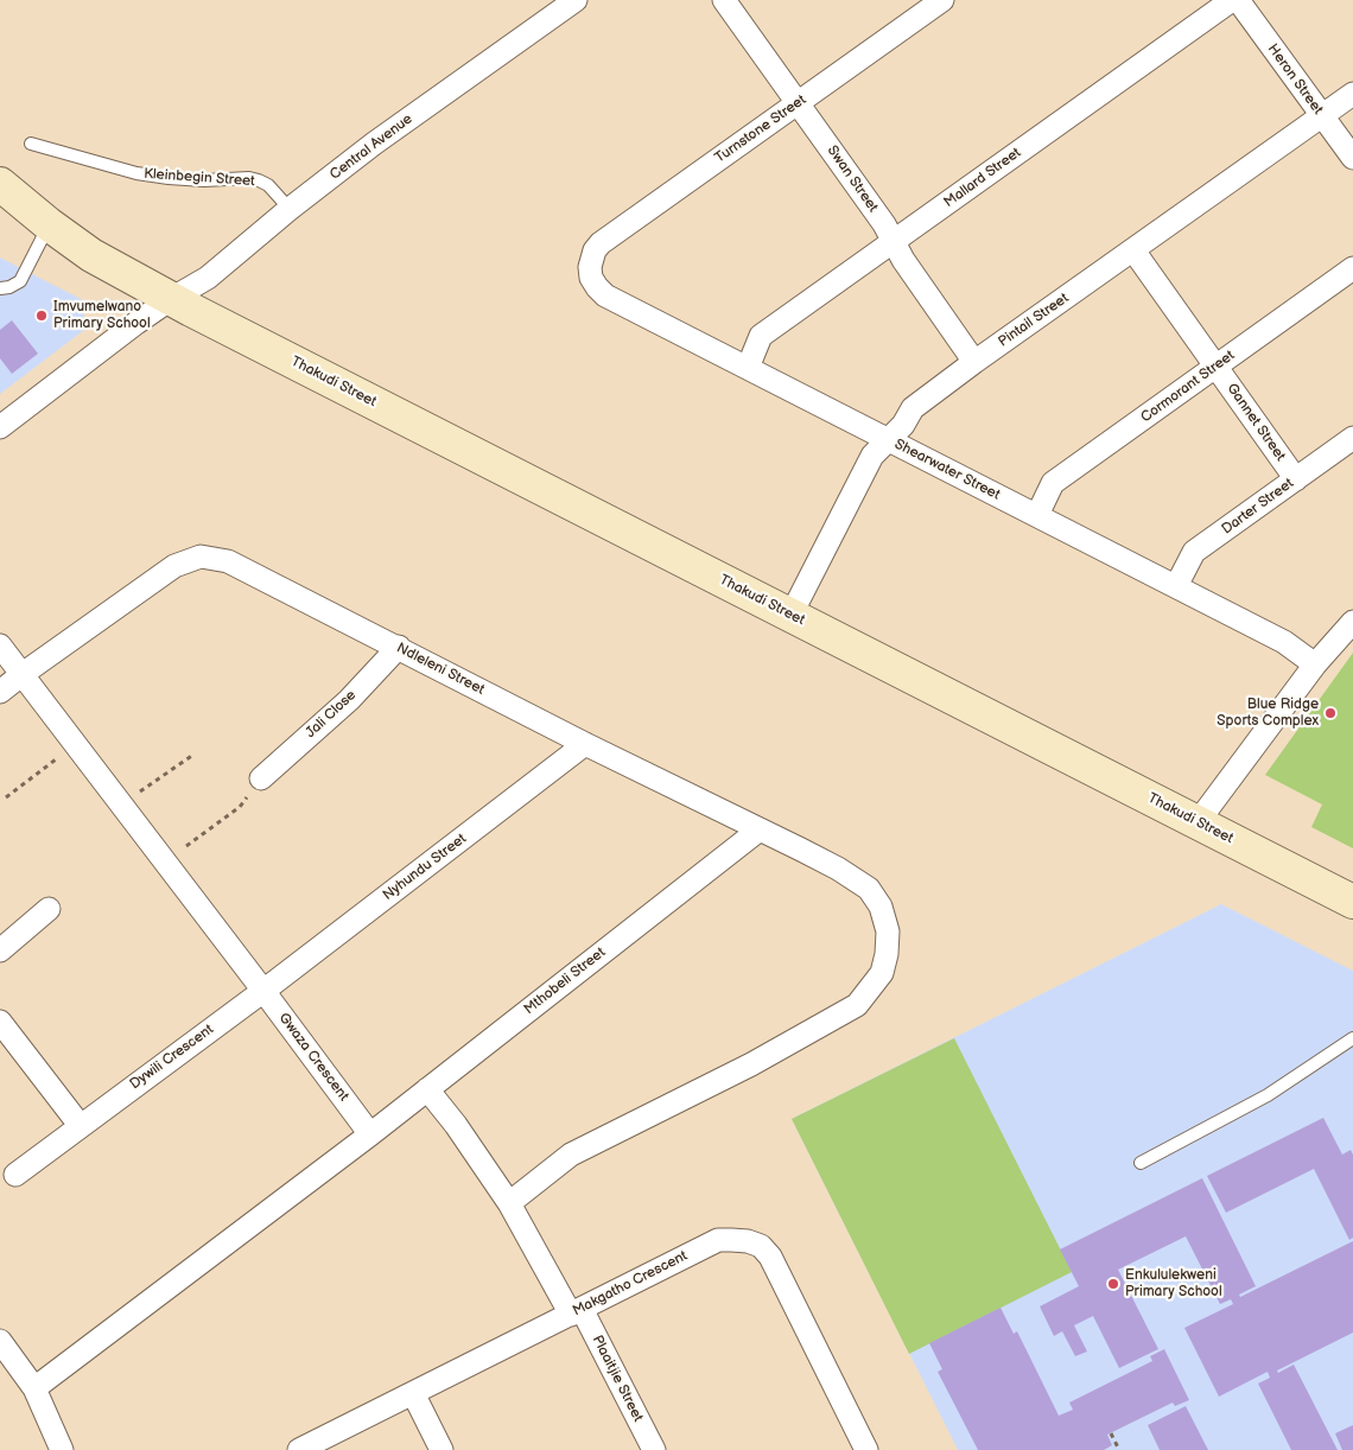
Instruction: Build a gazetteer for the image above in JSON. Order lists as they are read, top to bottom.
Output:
{
  "streets": {
    "street": [
      "Heron Street",
      "Turnstone Street",
      "Central Avenue",
      "Mallard Street",
      "Swan Street",
      "Pintail Street",
      "Thakudi Street",
      "Cormorant Street",
      "Gannet Street",
      "Shearwater Street",
      "Darter Street",
      "Ndleleni Street",
      "Jali Close",
      "Nyhundu Street",
      "Mthobeli Street",
      "Dywili Crescent",
      "Gwaza Crescent",
      "Makgatho Crescent",
      "Plaaitjie Street"
    ],
    "lane": ["Kleinbegin Street"]
  },
  "crossings": [
    ["Heron Street", "Pintail Street"],
    ["Turnstone Street", "Swan Street"],
    ["Turnstone Street", "Shearwater Street"],
    ["Central Avenue", "Kleinbegin Street"],
    ["Central Avenue", "Thakudi Street"],
    ["Mallard Street", "Swan Street"],
    ["Mallard Street", "Shearwater Street"],
    ["Swan Street", "Pintail Street"],
    ["Pintail Street", "Thakudi Street"],
    ["Pintail Street", "Gannet Street"],
    ["Pintail Street", "Shearwater Street"],
    ["Cormorant Street", "Gannet Street"],
    ["Cormorant Street", "Shearwater Street"],
    ["Gannet Street", "Darter Street"],
    ["Shearwater Street", "Darter Street"],
    ["Ndleleni Street", "Jali Close"],
    ["Ndleleni Street", "Nyhundu Street"],
    ["Ndleleni Street", "Mthobeli Street"],
    ["Ndleleni Street", "Gwaza Crescent"],
    ["Ndleleni Street", "Plaaitjie Street"],
    ["Nyhundu Street", "Dywili Crescent"],
    ["Nyhundu Street", "Gwaza Crescent"],
    ["Mthobeli Street", "Gwaza Crescent"],
    ["Mthobeli Street", "Plaaitjie Street"],
    ["Dywili Crescent", "Gwaza Crescent"],
    ["Makgatho Crescent", "Plaaitjie Street"]
  ],
  "places": ["Imvumelwano Primary School", "Blue Ridge Sports Complex", "Enkululekweni Primary School"]
}
